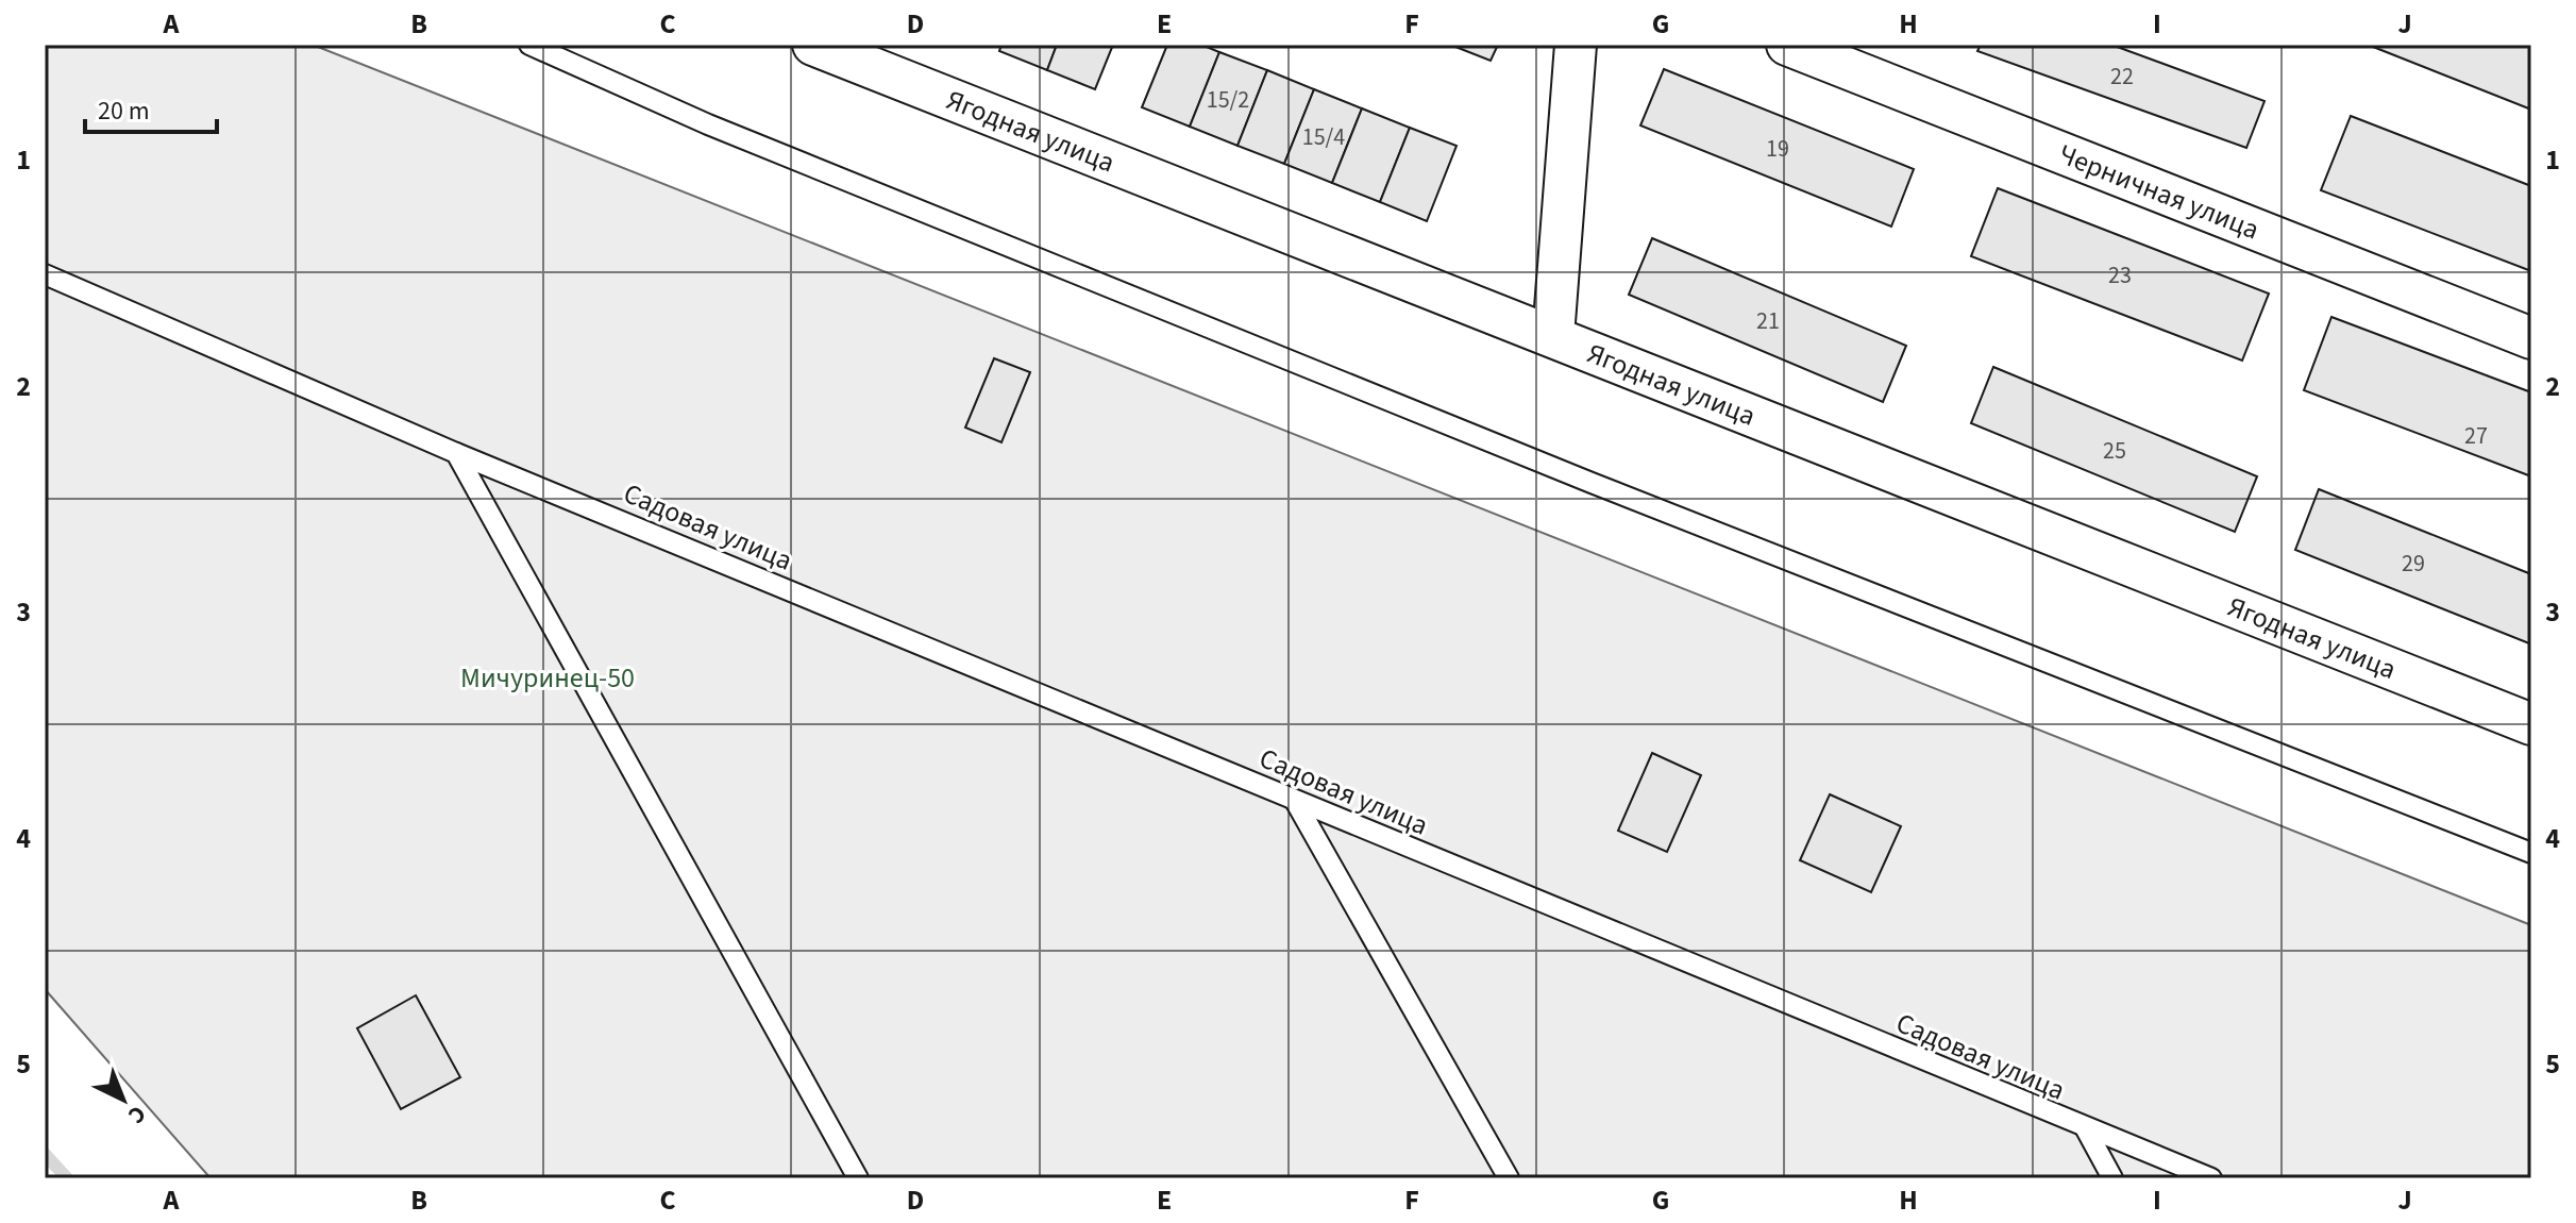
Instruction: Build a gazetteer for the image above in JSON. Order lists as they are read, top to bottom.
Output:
{
  "streets": {
    "street": ["Ягодная улица", "Черничная улица"],
    "lane": ["Садовая улица"]
  },
  "parks": ["Мичуринец-50"],
  "house_numbers": [
    "22",
    "15/2",
    "15/4",
    "19",
    "23",
    "21",
    "27",
    "25",
    "29"
  ],
  "scale_bar": "20 m",
  "north": "bottom right",
  "grid": {
    "columns": [
      "A",
      "B",
      "C",
      "D",
      "E",
      "F",
      "G",
      "H",
      "I",
      "J"
    ],
    "rows": [
      "1",
      "2",
      "3",
      "4",
      "5"
    ]
  }
}
